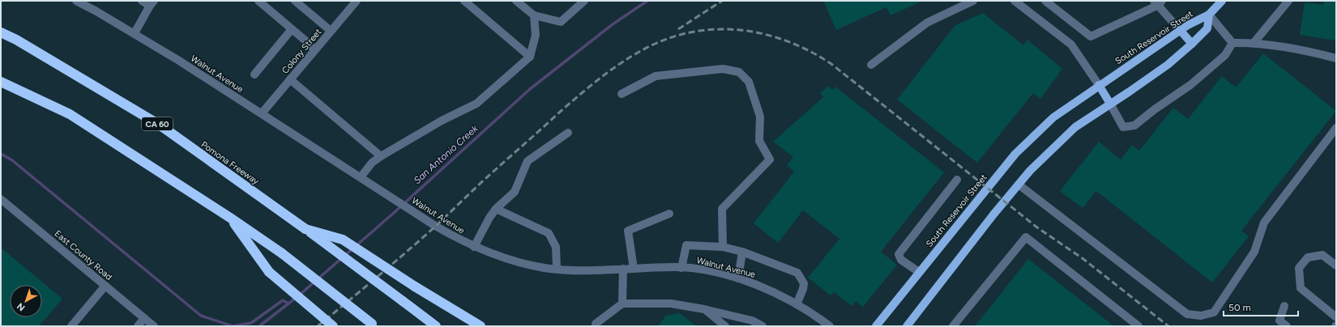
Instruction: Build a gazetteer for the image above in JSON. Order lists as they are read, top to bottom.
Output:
{
  "streets": {
    "highway": ["CA 60", "Pomona Freeway"],
    "main road": ["South Reservoir Street"],
    "street": ["Colony Street", "Walnut Avenue", "East County Road"]
  },
  "crossings": [
    ["Colony Street", "Walnut Avenue"]
  ],
  "water": ["San Antonio Creek"],
  "scale_bar": "50 m",
  "north": "bottom left"
}
